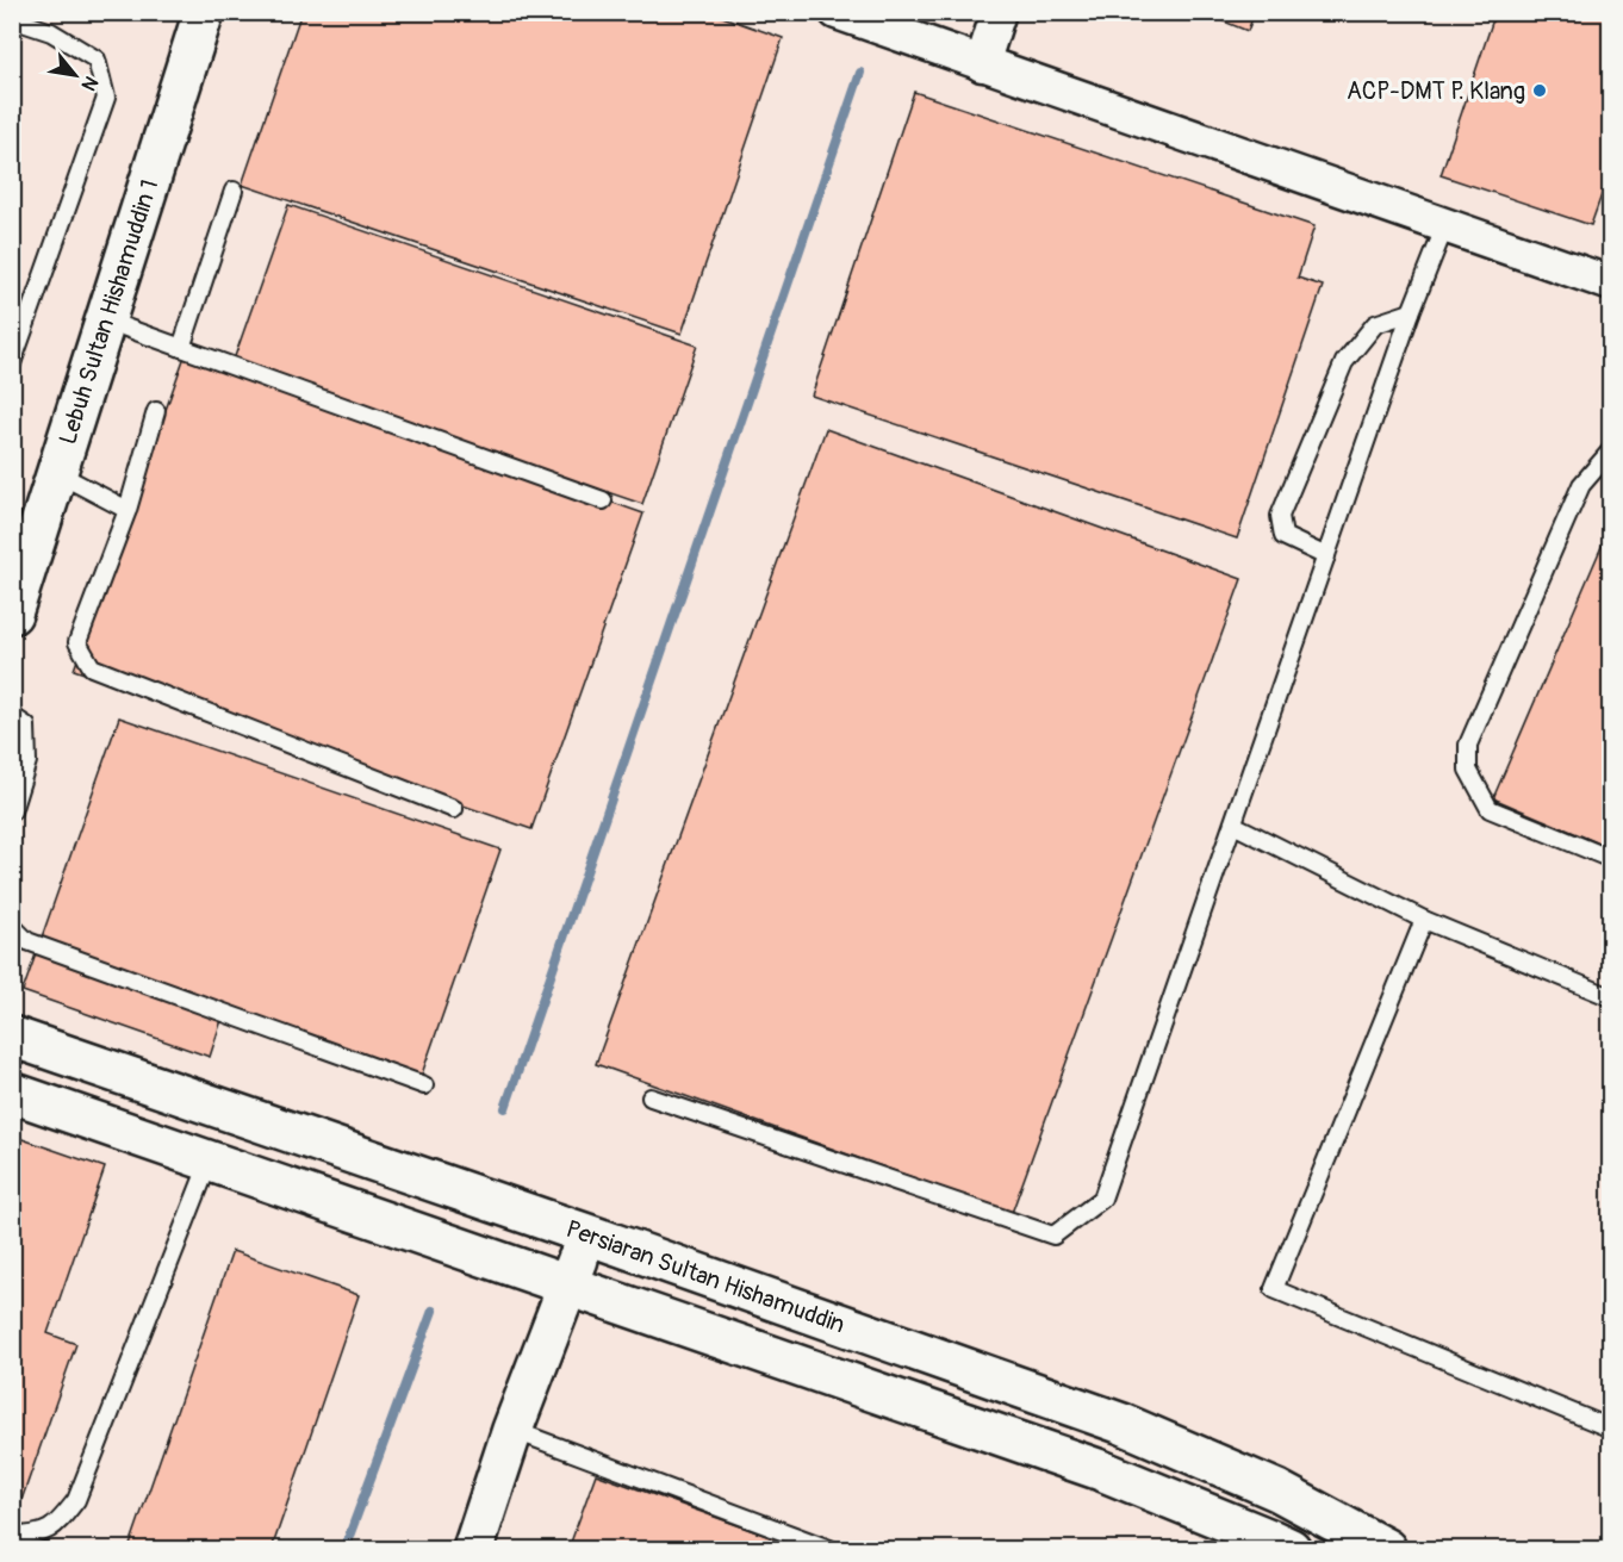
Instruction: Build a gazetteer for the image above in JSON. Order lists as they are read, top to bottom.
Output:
{
  "streets": {
    "street": ["Lebuh Sultan Hishamuddin 1", "Persiaran Sultan Hishamuddin"]
  },
  "places": ["ACP-DMT P. Klang"],
  "north": "bottom right"
}
